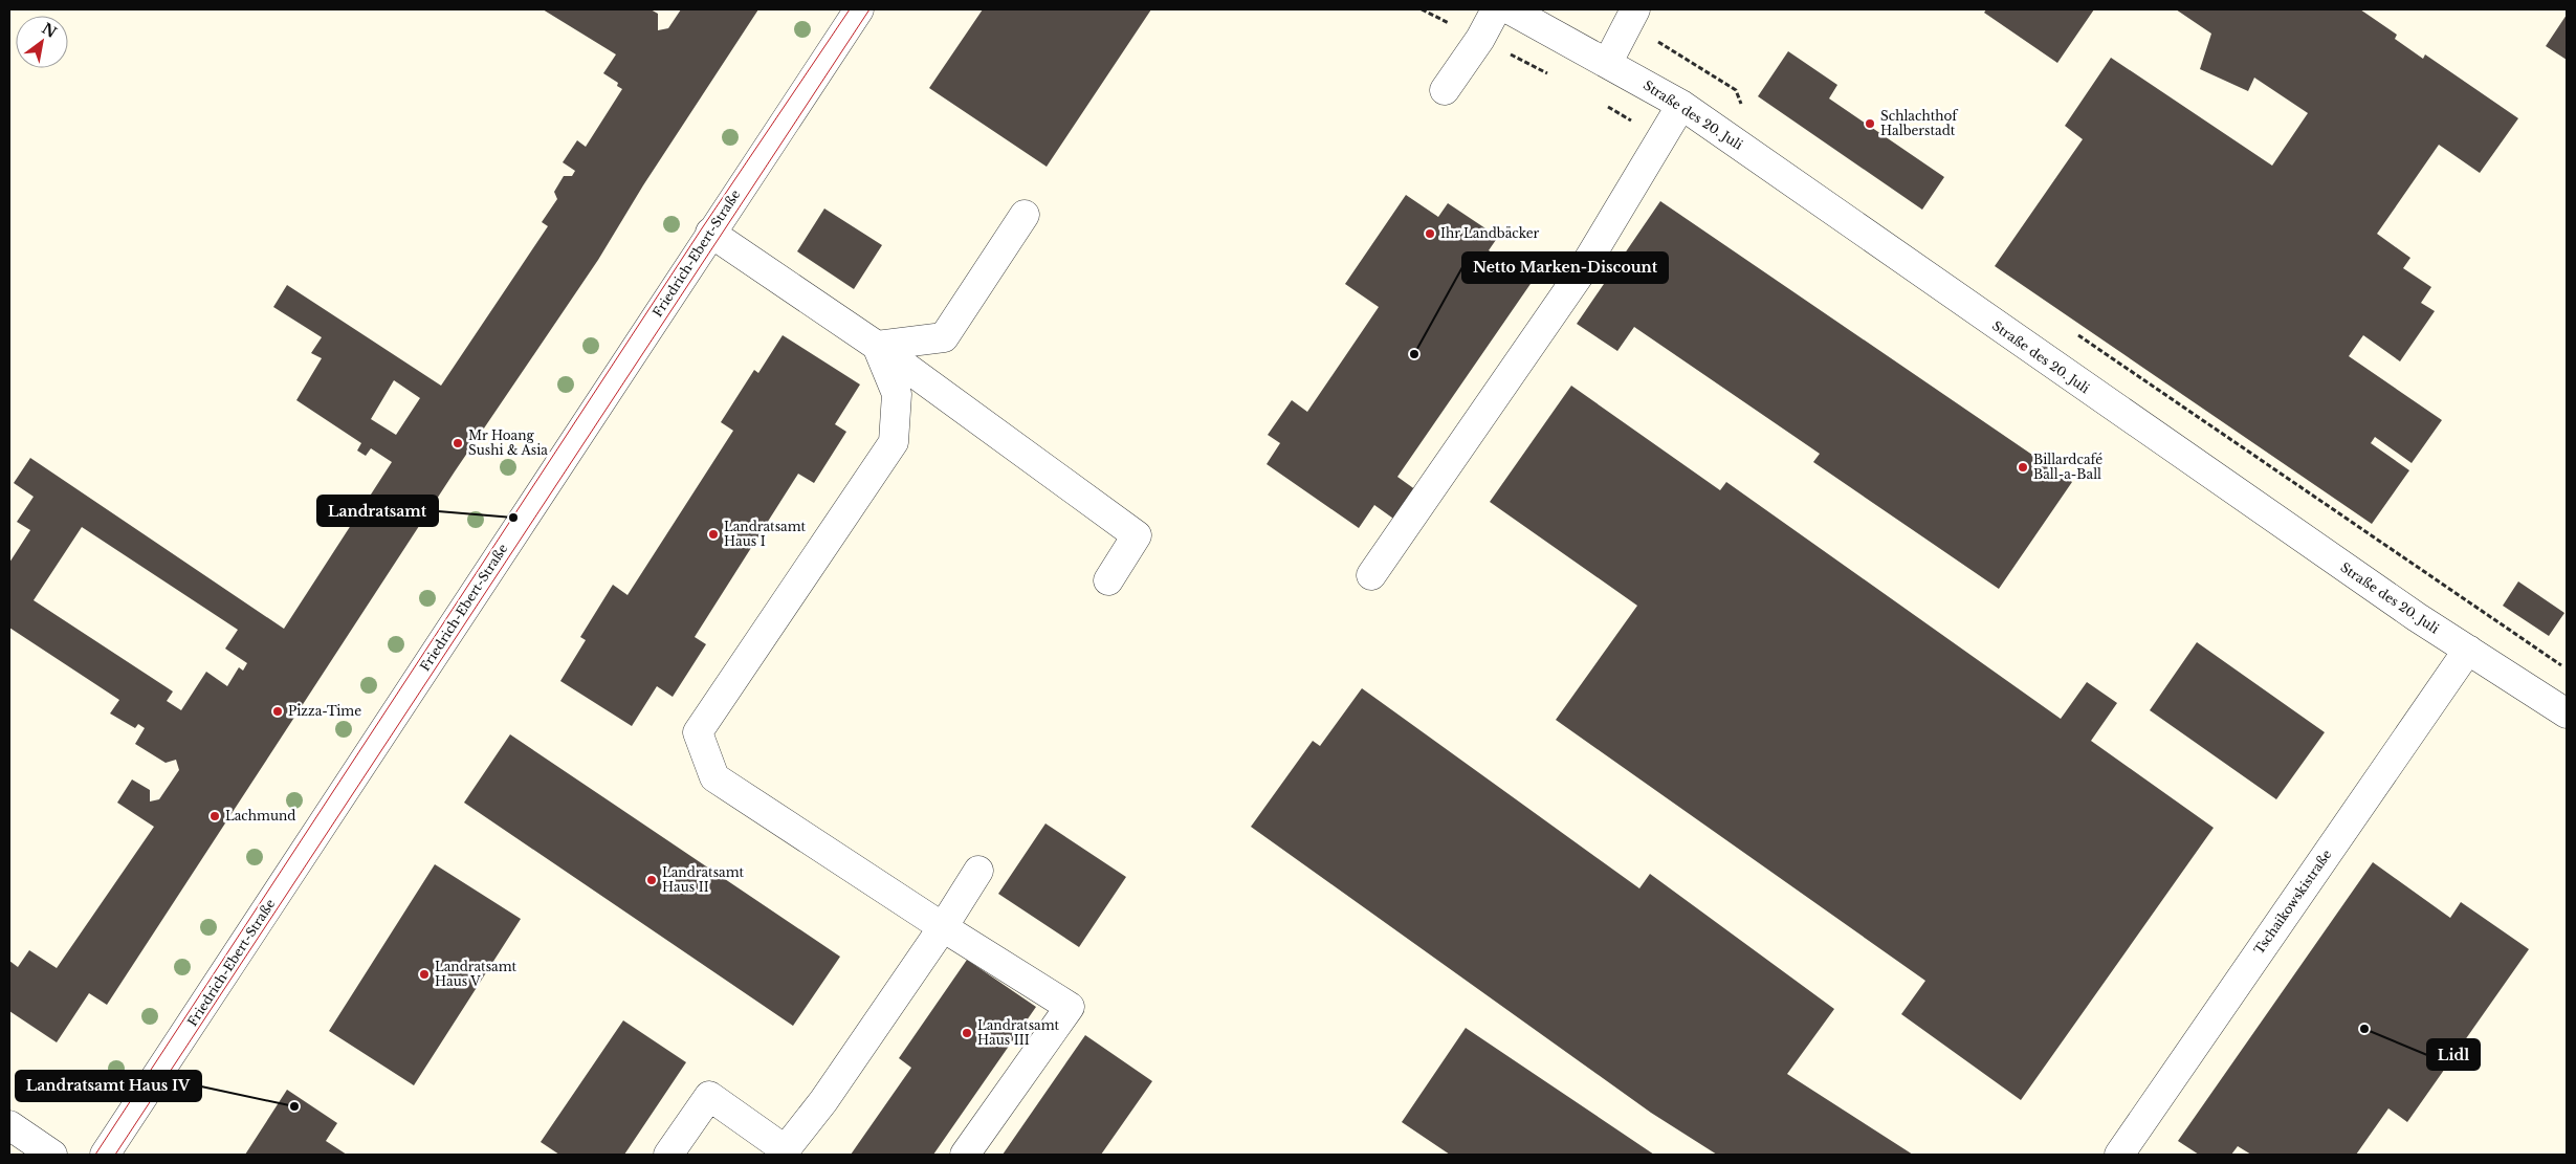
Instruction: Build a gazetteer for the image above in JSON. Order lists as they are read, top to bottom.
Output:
{
  "streets": {
    "street": ["Straße des 20. Juli", "Friedrich-Ebert-Straße", "Tschaikowskistraße"]
  },
  "crossings": [
    ["Straße des 20. Juli", "Tschaikowskistraße"]
  ],
  "places": [
    "Schlachthof Halberstadt",
    "Ihr Landbäcker",
    "Netto Marken-Discount",
    "Mr Hoang Sushi & Asia",
    "Billardcafé Ball-a-Ball",
    "Landratsamt",
    "Landratsamt Haus I",
    "Pizza-Time",
    "Lachmund",
    "Landratsamt Haus II",
    "Landratsamt Haus V",
    "Lidl",
    "Landratsamt Haus III",
    "Landratsamt Haus IV"
  ],
  "north": "top right"
}
